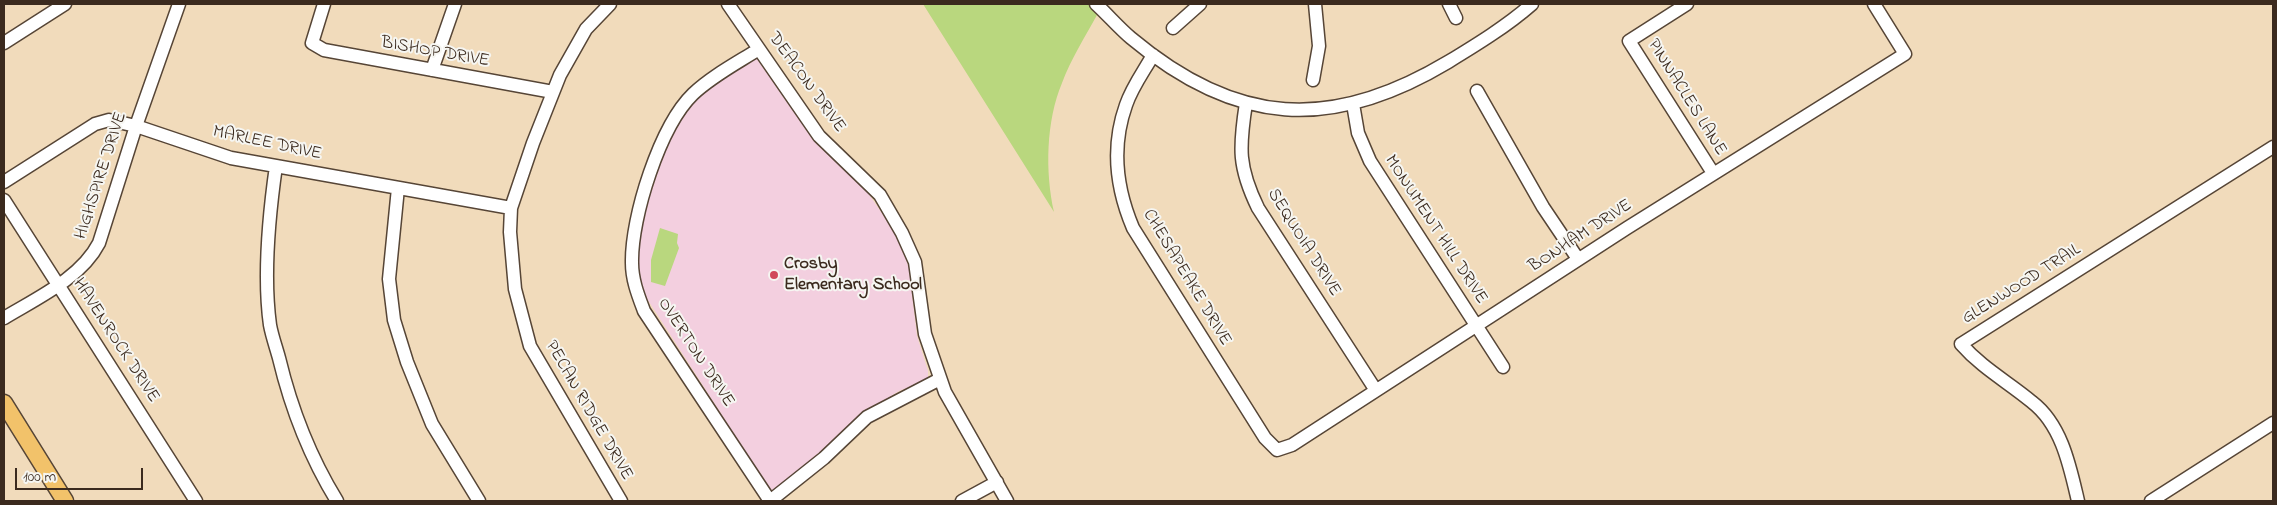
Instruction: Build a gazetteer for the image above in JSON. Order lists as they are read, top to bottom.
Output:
{
  "streets": {
    "street": [
      "BISHOP DRIVE",
      "DEACON DRIVE",
      "PINNACLES LANE",
      "MARLEE DRIVE",
      "HIGHSPIRE DRIVE",
      "MONUMENT HILL DRIVE",
      "BONHAM DRIVE",
      "SEQUOIA DRIVE",
      "CHESAPEAKE DRIVE",
      "GLENWOOD TRAIL",
      "HAVENROCK DRIVE",
      "OVERTON DRIVE",
      "PECAN RIDGE DRIVE"
    ]
  },
  "crossings": [
    ["BISHOP DRIVE", "PECAN RIDGE DRIVE"],
    ["DEACON DRIVE", "OVERTON DRIVE"],
    ["PINNACLES LANE", "BONHAM DRIVE"],
    ["MARLEE DRIVE", "HIGHSPIRE DRIVE"],
    ["MARLEE DRIVE", "PECAN RIDGE DRIVE"],
    ["HIGHSPIRE DRIVE", "HAVENROCK DRIVE"],
    ["MONUMENT HILL DRIVE", "BONHAM DRIVE"],
    ["BONHAM DRIVE", "SEQUOIA DRIVE"],
    ["BONHAM DRIVE", "CHESAPEAKE DRIVE"]
  ],
  "places": ["Crosby Elementary School"],
  "scale_bar": "100 m"
}
